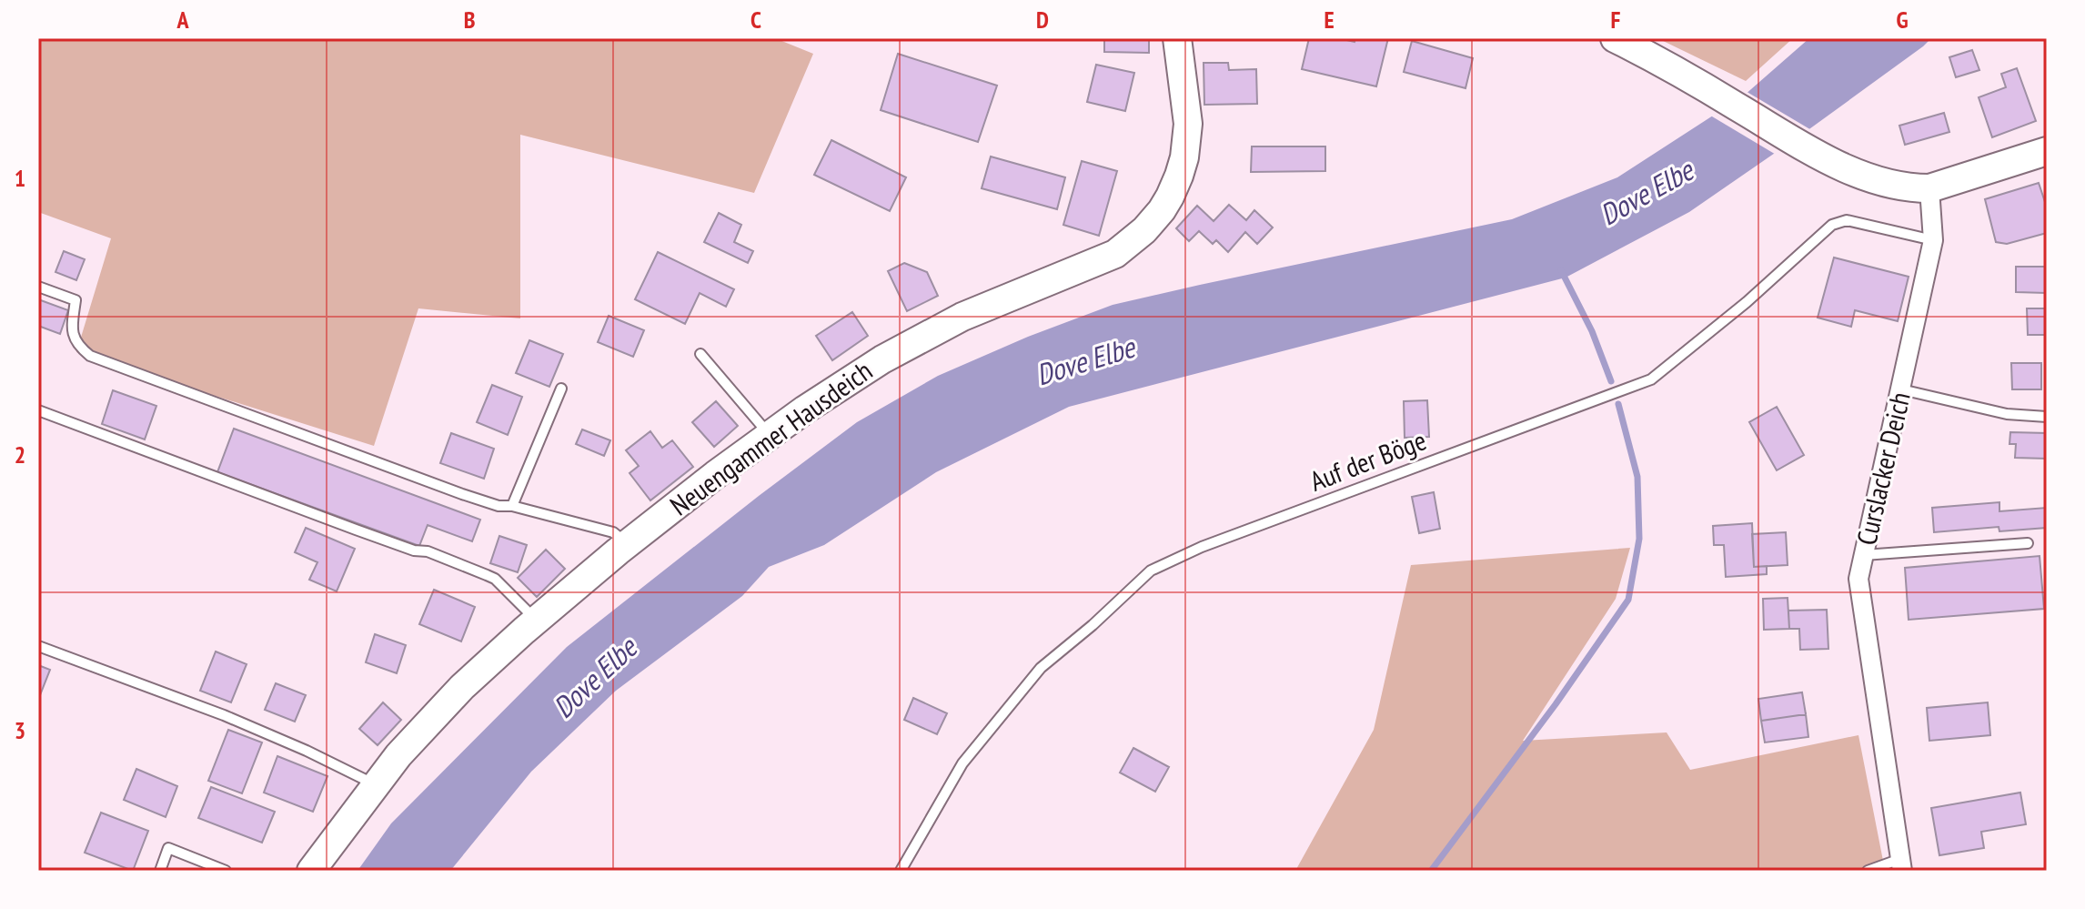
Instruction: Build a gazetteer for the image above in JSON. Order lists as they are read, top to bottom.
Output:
{
  "streets": {
    "street": ["Neuengammer Hausdeich", "Curslacker Deich"],
    "lane": ["Auf der Böge"]
  },
  "crossings": [
    ["Auf der Böge", "Curslacker Deich"]
  ],
  "water": ["Dove Elbe"],
  "grid": {
    "columns": [
      "A",
      "B",
      "C",
      "D",
      "E",
      "F",
      "G"
    ],
    "rows": ["1", "2", "3"]
  }
}
